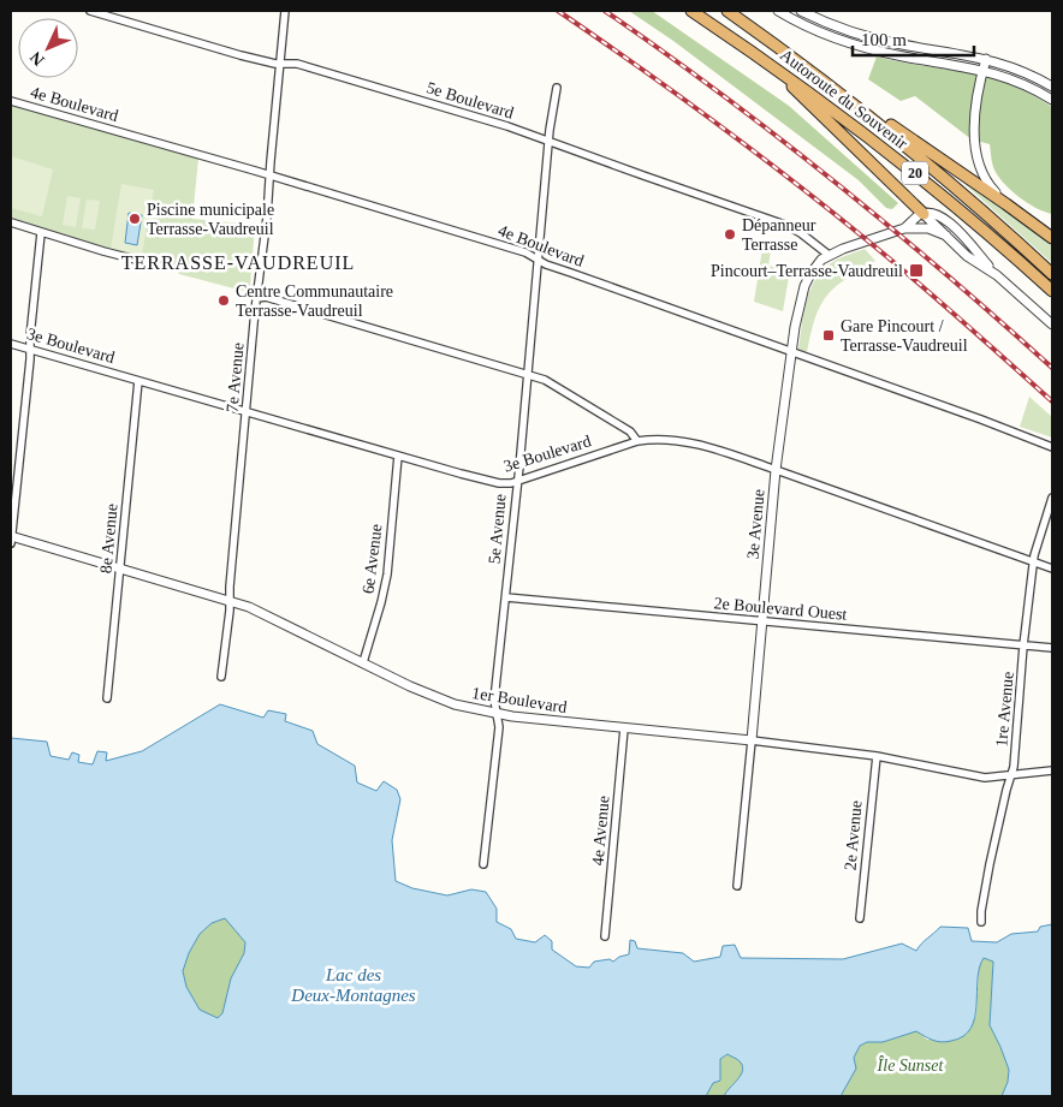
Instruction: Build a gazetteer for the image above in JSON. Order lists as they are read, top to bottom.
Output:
{
  "streets": {
    "highway": ["Autoroute du Souvenir", "20"],
    "street": [
      "5e Boulevard",
      "4e Boulevard",
      "3e Boulevard",
      "7e Avenue",
      "3e Avenue",
      "5e Avenue",
      "8e Avenue",
      "6e Avenue",
      "2e Boulevard Ouest",
      "1er Boulevard",
      "1re Avenue",
      "4e Avenue",
      "2e Avenue"
    ]
  },
  "crossings": [
    ["5e Boulevard", "7e Avenue"],
    ["5e Boulevard", "3e Avenue"],
    ["5e Boulevard", "5e Avenue"],
    ["4e Boulevard", "7e Avenue"],
    ["4e Boulevard", "3e Avenue"],
    ["4e Boulevard", "5e Avenue"],
    ["3e Boulevard", "7e Avenue"],
    ["3e Boulevard", "3e Avenue"],
    ["3e Boulevard", "5e Avenue"],
    ["3e Boulevard", "8e Avenue"],
    ["3e Boulevard", "6e Avenue"],
    ["3e Boulevard", "1re Avenue"],
    ["7e Avenue", "1er Boulevard"],
    ["3e Avenue", "2e Boulevard Ouest"],
    ["3e Avenue", "1er Boulevard"],
    ["5e Avenue", "2e Boulevard Ouest"],
    ["5e Avenue", "1er Boulevard"],
    ["8e Avenue", "1er Boulevard"],
    ["6e Avenue", "1er Boulevard"],
    ["2e Boulevard Ouest", "1re Avenue"],
    ["1er Boulevard", "1re Avenue"],
    ["1er Boulevard", "4e Avenue"],
    ["1er Boulevard", "2e Avenue"]
  ],
  "districts": ["TERRASSE-VAUDREUIL"],
  "water": ["Lac des Deux-Montagnes"],
  "parks": ["Île Sunset"],
  "places": {
    "other": ["Piscine municipale Terrasse-Vaudreuil", "Dépanneur Terrasse", "Centre Communautaire Terrasse-Vaudreuil"],
    "transit": ["Pincourt–Terrasse-Vaudreuil", "Gare Pincourt / Terrasse-Vaudreuil"]
  },
  "scale_bar": "100 m",
  "north": "bottom left"
}
